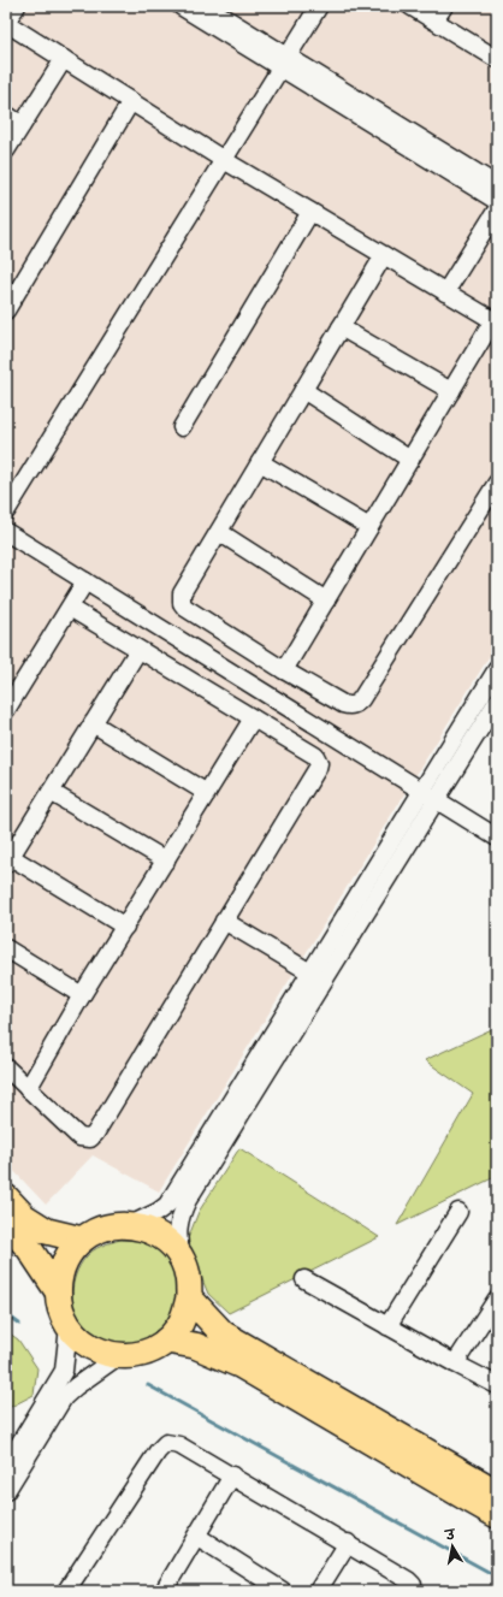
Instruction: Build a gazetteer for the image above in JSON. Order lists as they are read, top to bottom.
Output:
{
  "north": "top"
}
